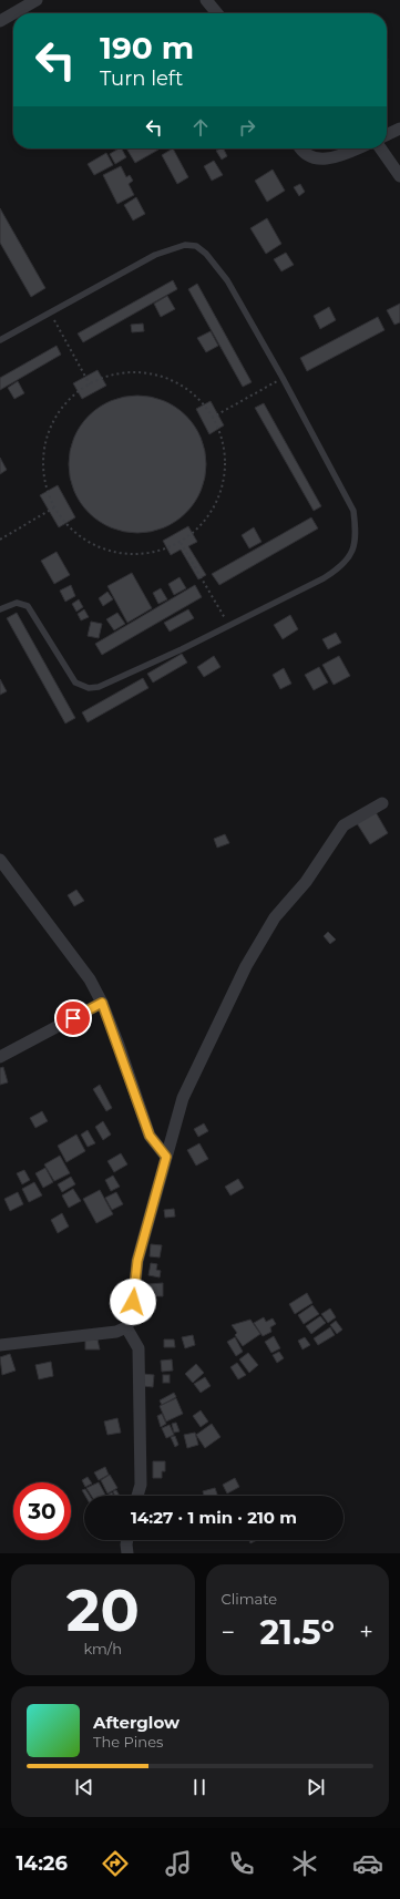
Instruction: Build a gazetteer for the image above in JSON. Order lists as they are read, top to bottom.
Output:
{
  "page": {
    "turn": ["190 m", "Turn left"],
    "limit": "30",
    "trip": "14:27 · 1 min · 210 m",
    "tile": [
      ["20", "km/h"],
      "Climate"
    ],
    "heat": ["−", "21.5°", "+"],
    "song": ["Afterglow", "The Pines"],
    "tabs": "14:26"
  }
}
